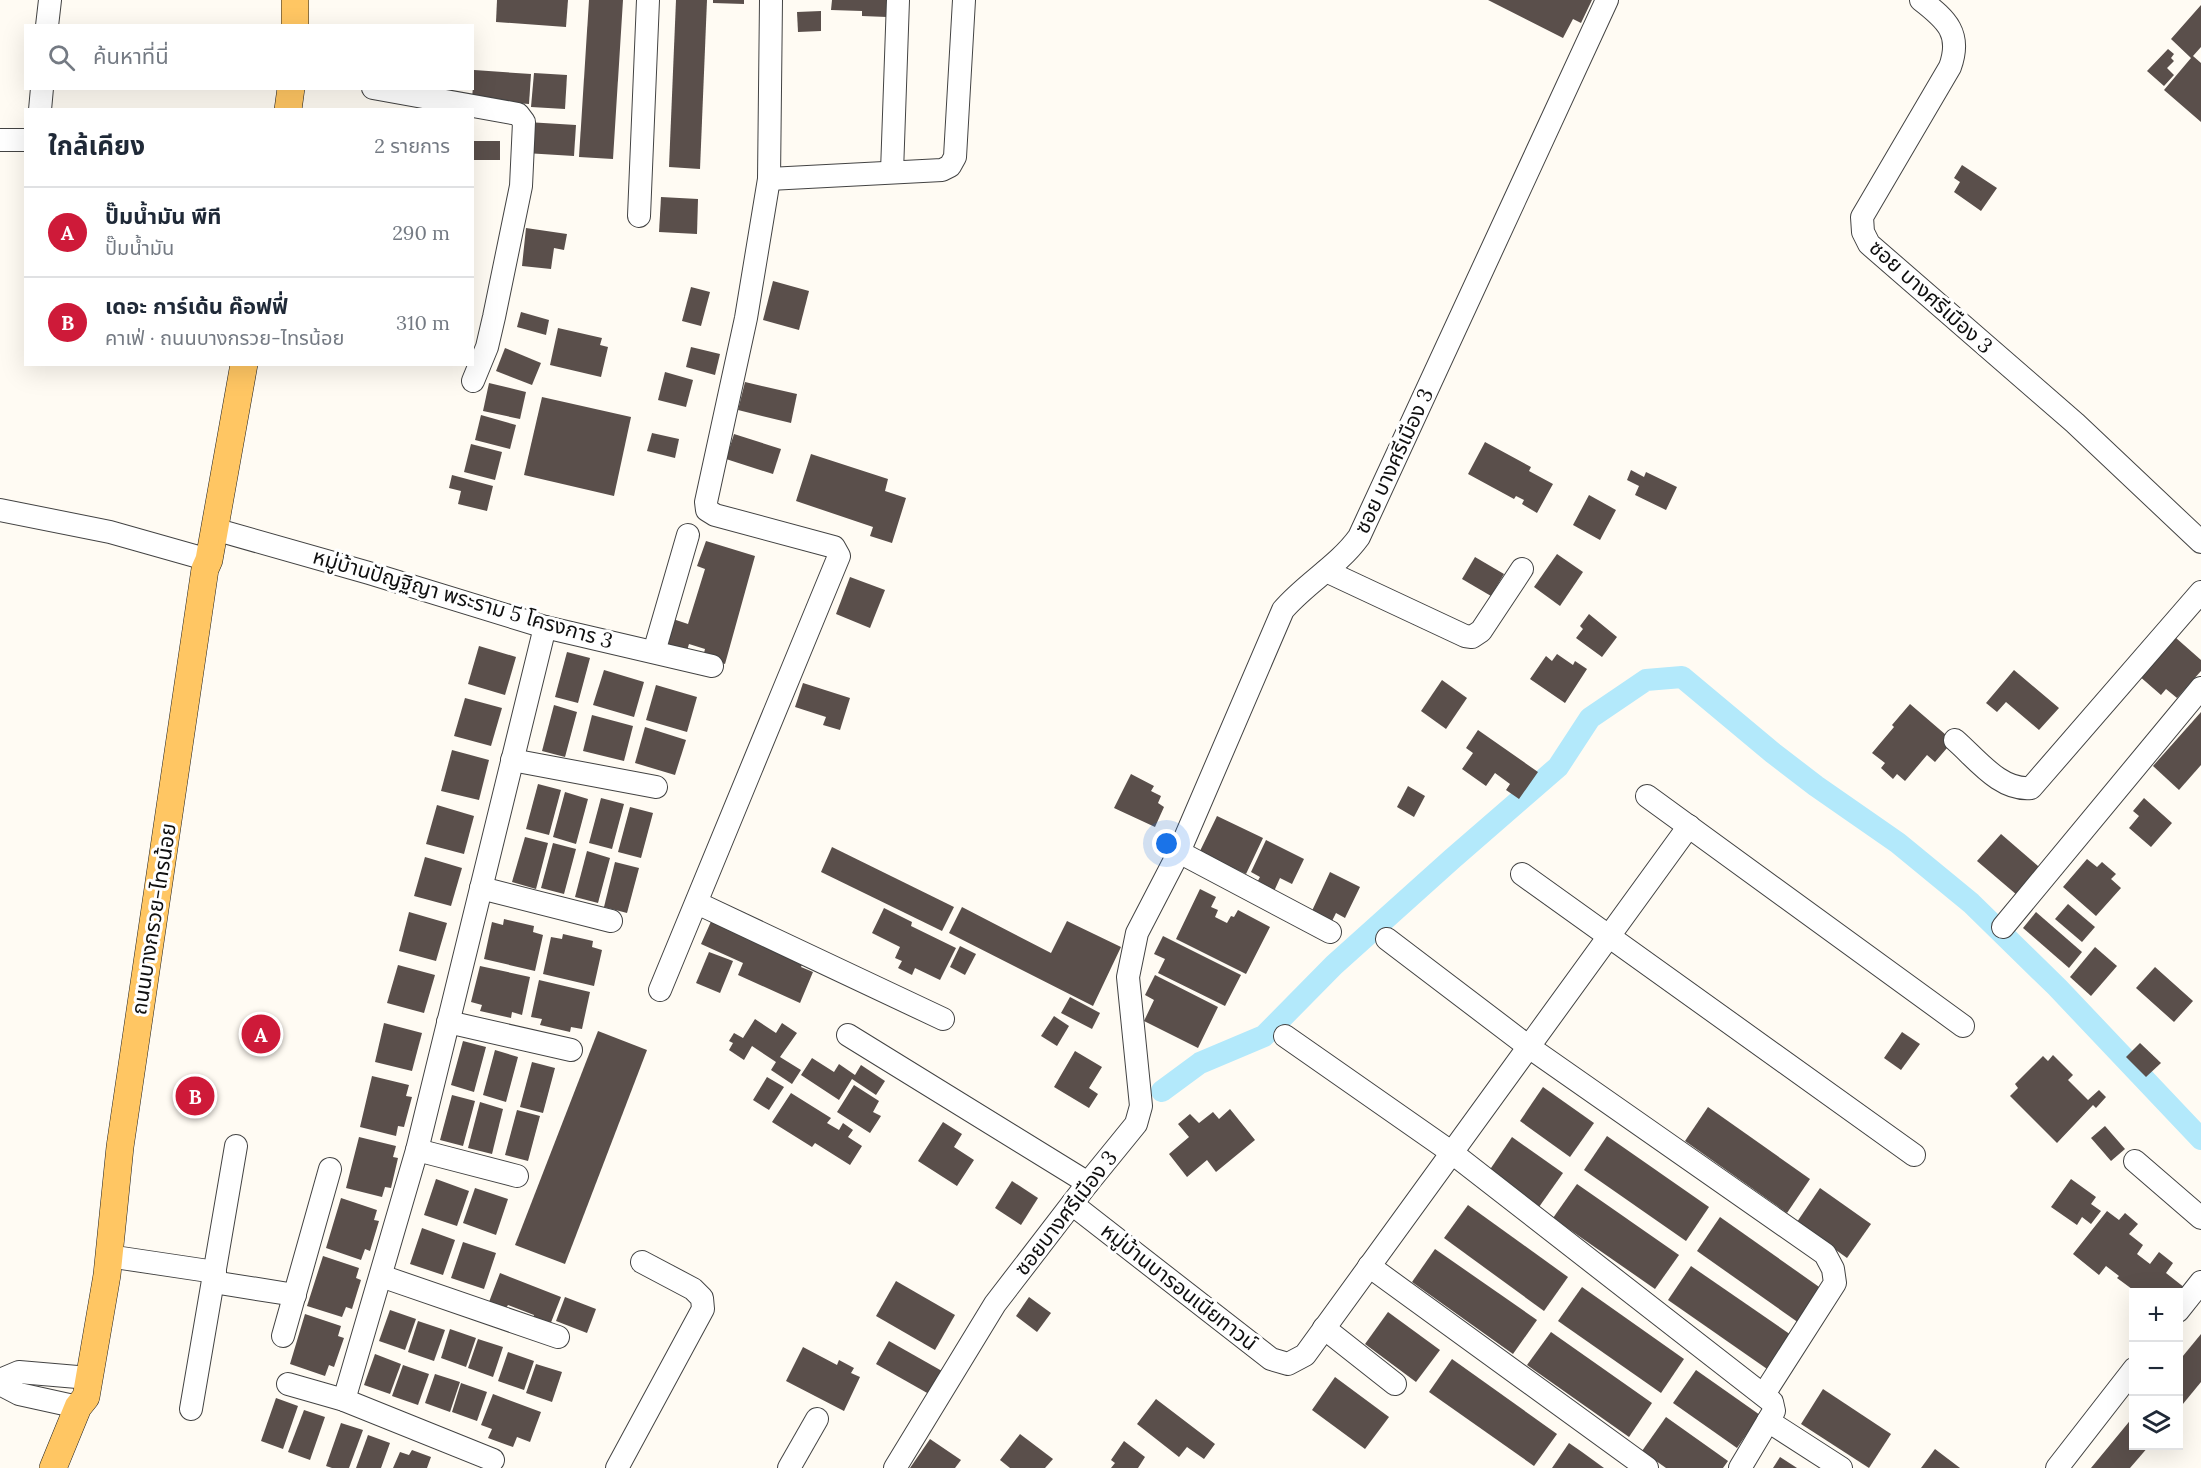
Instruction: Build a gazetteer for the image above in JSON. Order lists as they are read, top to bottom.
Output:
{
  "streets": {
    "main road": ["ถนนบางกรวย-ไทรน้อย"],
    "street": [
      "ซอย บางศรีเมือง 3",
      "หมู่บ้านปัญฐิญา พระราม 5 โครงการ 3",
      "ซอยบางศรีเมือง 3",
      "หมู่บ้านบารอนเนียทาวน์"
    ]
  },
  "crossings": [
    ["ซอย บางศรีเมือง 3", "ซอยบางศรีเมือง 3"],
    ["หมู่บ้านปัญฐิญา พระราม 5 โครงการ 3", "ถนนบางกรวย-ไทรน้อย"],
    ["ซอยบางศรีเมือง 3", "หมู่บ้านบารอนเนียทาวน์"]
  ],
  "page": {
    "search": "ค้นหาที่นี่",
    "heading": ["ใกล้เคียง", "2 รายการ"],
    "list": [
      {
        "mark": "A",
        "name": "ปั๊มน้ำมัน พีที",
        "note": "ปั๊มน้ำมัน",
        "value": "290 m"
      },
      {
        "mark": "B",
        "name": "เดอะ การ์เด้น ค๊อฟฟี่",
        "note": "คาเฟ่ · ถนนบางกรวย-ไทรน้อย",
        "value": "310 m"
      }
    ],
    "pins": ["A", "B"],
    "map_buttons": ["+", "−"]
  }
}
